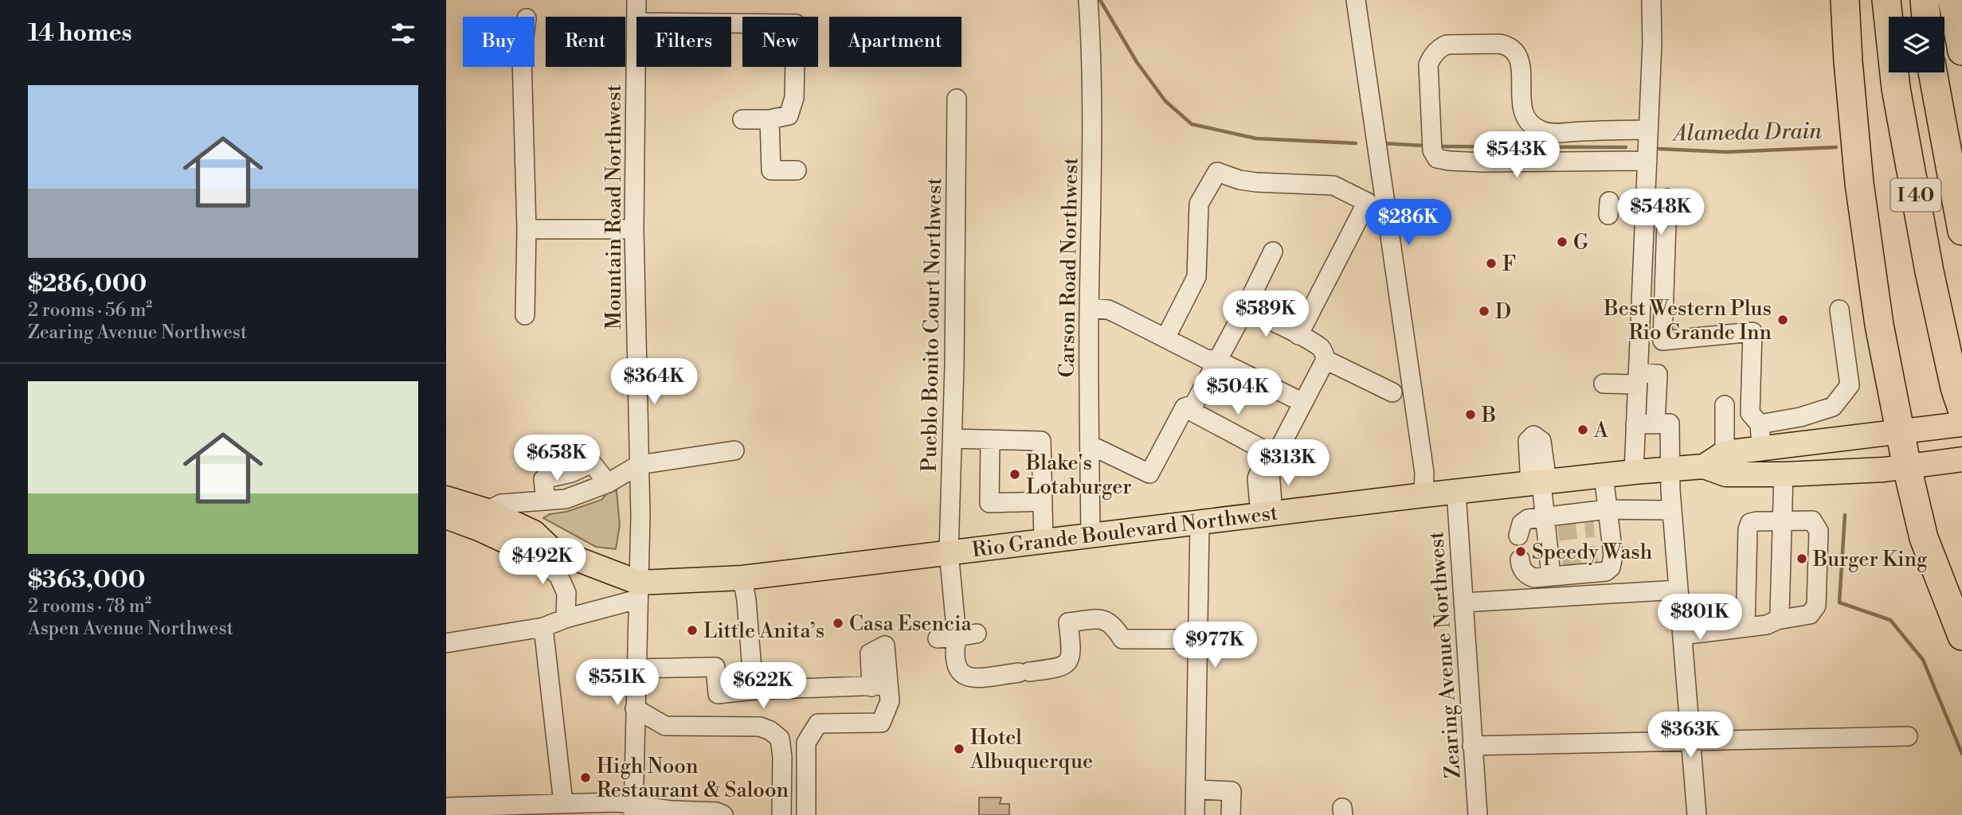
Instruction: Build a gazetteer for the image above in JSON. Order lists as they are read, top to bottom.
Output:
{
  "streets": {
    "highway": ["I 40"],
    "main road": ["Rio Grande Boulevard Northwest"],
    "street": [
      "Mountain Road Northwest",
      "Carson Road Northwest",
      "Pueblo Bonito Court Northwest",
      "Zearing Avenue Northwest"
    ]
  },
  "crossings": [
    ["Mountain Road Northwest", "Rio Grande Boulevard Northwest"],
    ["Carson Road Northwest", "Rio Grande Boulevard Northwest"],
    ["Pueblo Bonito Court Northwest", "Rio Grande Boulevard Northwest"],
    ["Rio Grande Boulevard Northwest", "Zearing Avenue Northwest"]
  ],
  "water": ["Alameda Drain"],
  "places": [
    "G",
    "F",
    "D",
    "Best Western Plus Rio Grande Inn",
    "B",
    "A",
    "Blake's Lotaburger",
    "Speedy Wash",
    "Burger King",
    "Casa Esencia",
    "Little Anita’s",
    "Hotel Albuquerque",
    "High Noon Restaurant & Saloon"
  ],
  "page": {
    "heading": "14 homes",
    "chip": [
      "Buy",
      "Rent",
      "Filters",
      "New",
      "Apartment"
    ],
    "list": [
      {
        "name": "$286,000",
        "note": "2 rooms · 56 m² · Zearing Avenue Northwest"
      },
      {
        "name": "$363,000",
        "note": "2 rooms · 78 m² · Aspen Avenue Northwest"
      }
    ],
    "price": [
      "$543K",
      "$548K",
      "$286K",
      "$589K",
      "$364K",
      "$504K",
      "$658K",
      "$313K",
      "$492K",
      "$801K",
      "$977K",
      "$551K",
      "$622K",
      "$363K"
    ]
  }
}
